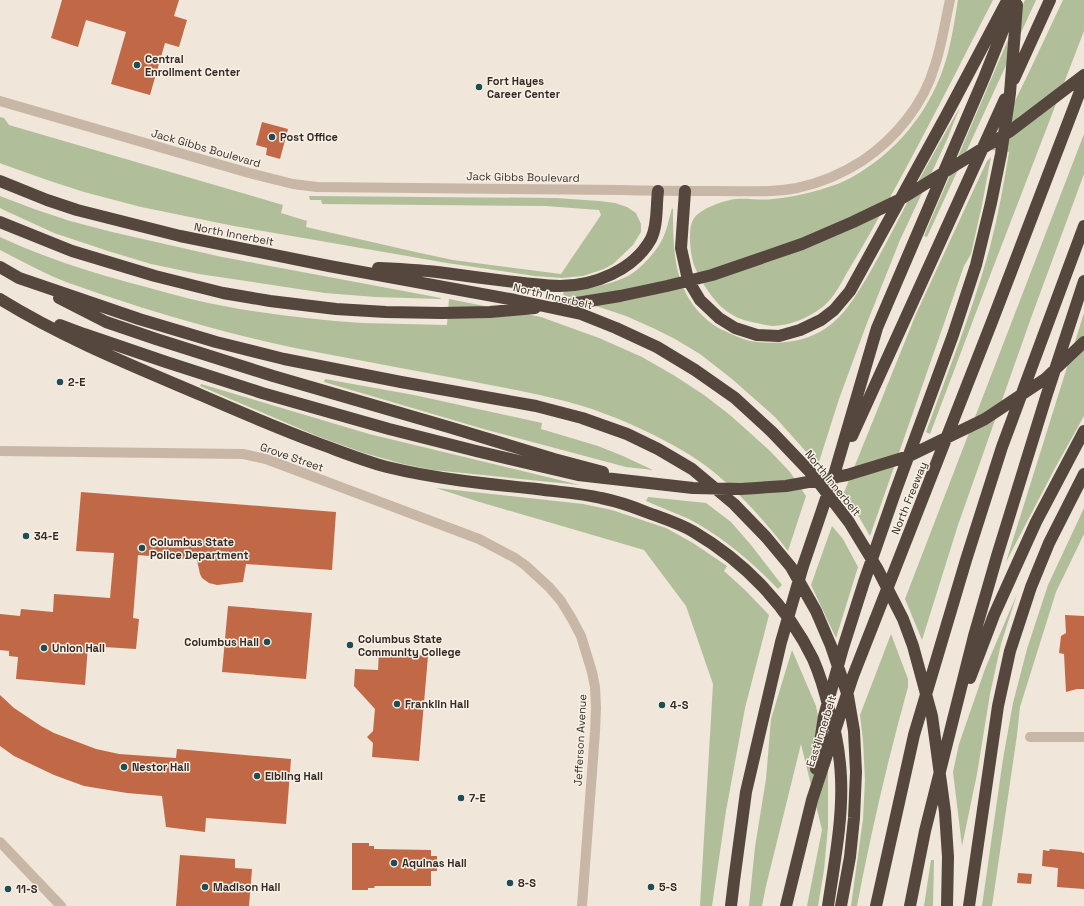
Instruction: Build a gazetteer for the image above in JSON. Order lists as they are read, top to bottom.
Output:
{
  "streets": {
    "highway": ["North Innerbelt", "North Freeway", "East Innerbelt"],
    "street": ["Jack Gibbs Boulevard", "Grove Street", "Jefferson Avenue"]
  },
  "crossings": [
    ["Grove Street", "Jefferson Avenue"],
    ["North Freeway", "East Innerbelt"]
  ],
  "places": [
    "Central Enrollment Center",
    "Fort Hayes Career Center",
    "Post Office",
    "2-E",
    "34-E",
    "Columbus State Police Department",
    "Columbus Hall",
    "Columbus State Community College",
    "Union Hall",
    "Franklin Hall",
    "4-S",
    "Nestor Hall",
    "Eibling Hall",
    "7-E",
    "Aquinas Hall",
    "8-S",
    "Madison Hall",
    "5-S",
    "11-S"
  ]
}
